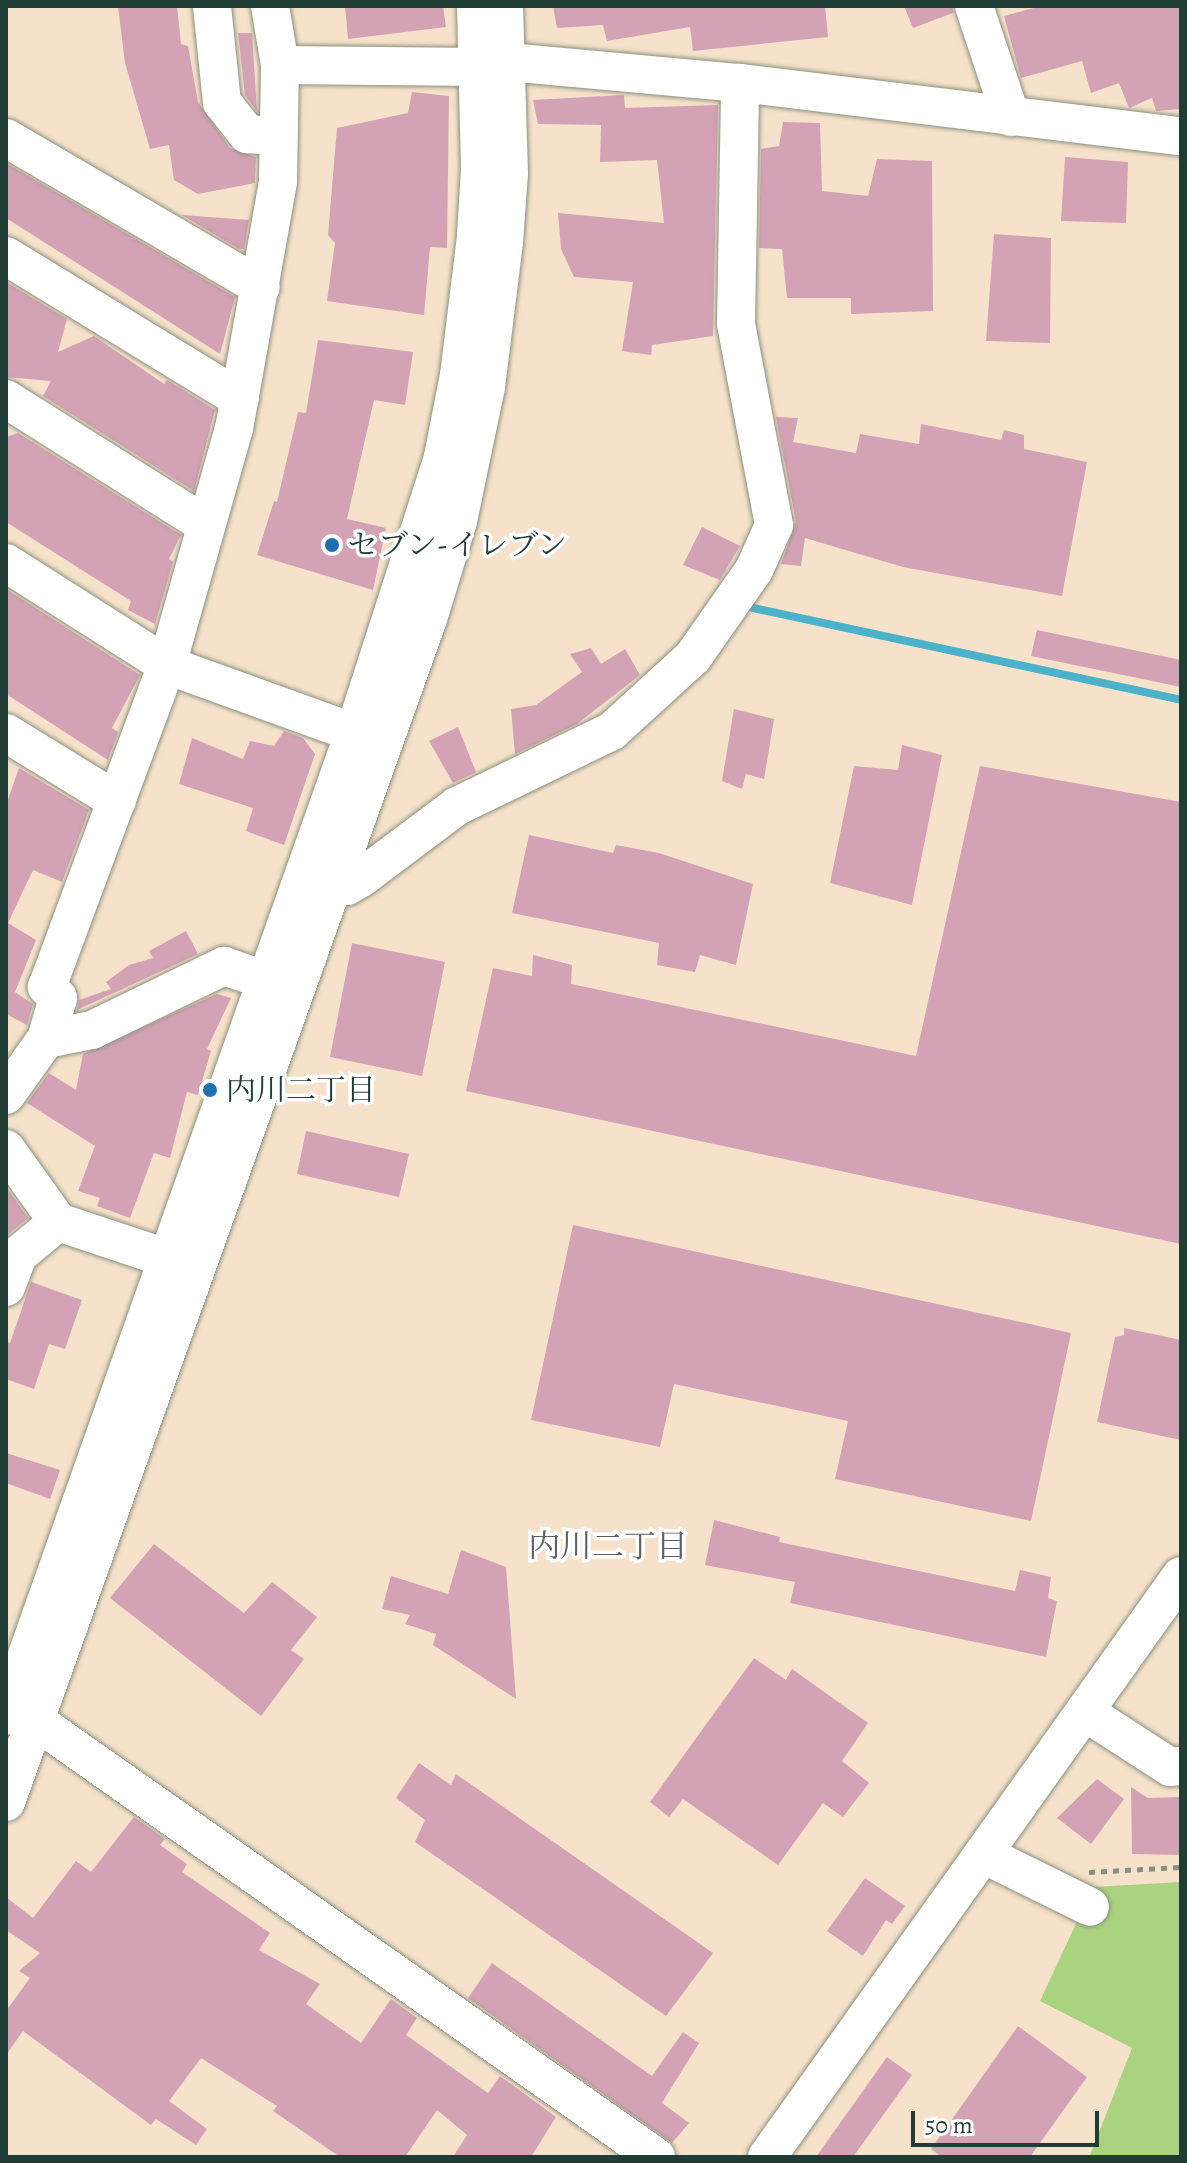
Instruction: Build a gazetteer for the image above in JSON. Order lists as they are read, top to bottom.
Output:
{
  "districts": ["内川二丁目"],
  "places": ["セブン-イレブン", "内川二丁目"],
  "scale_bar": "50 m"
}
